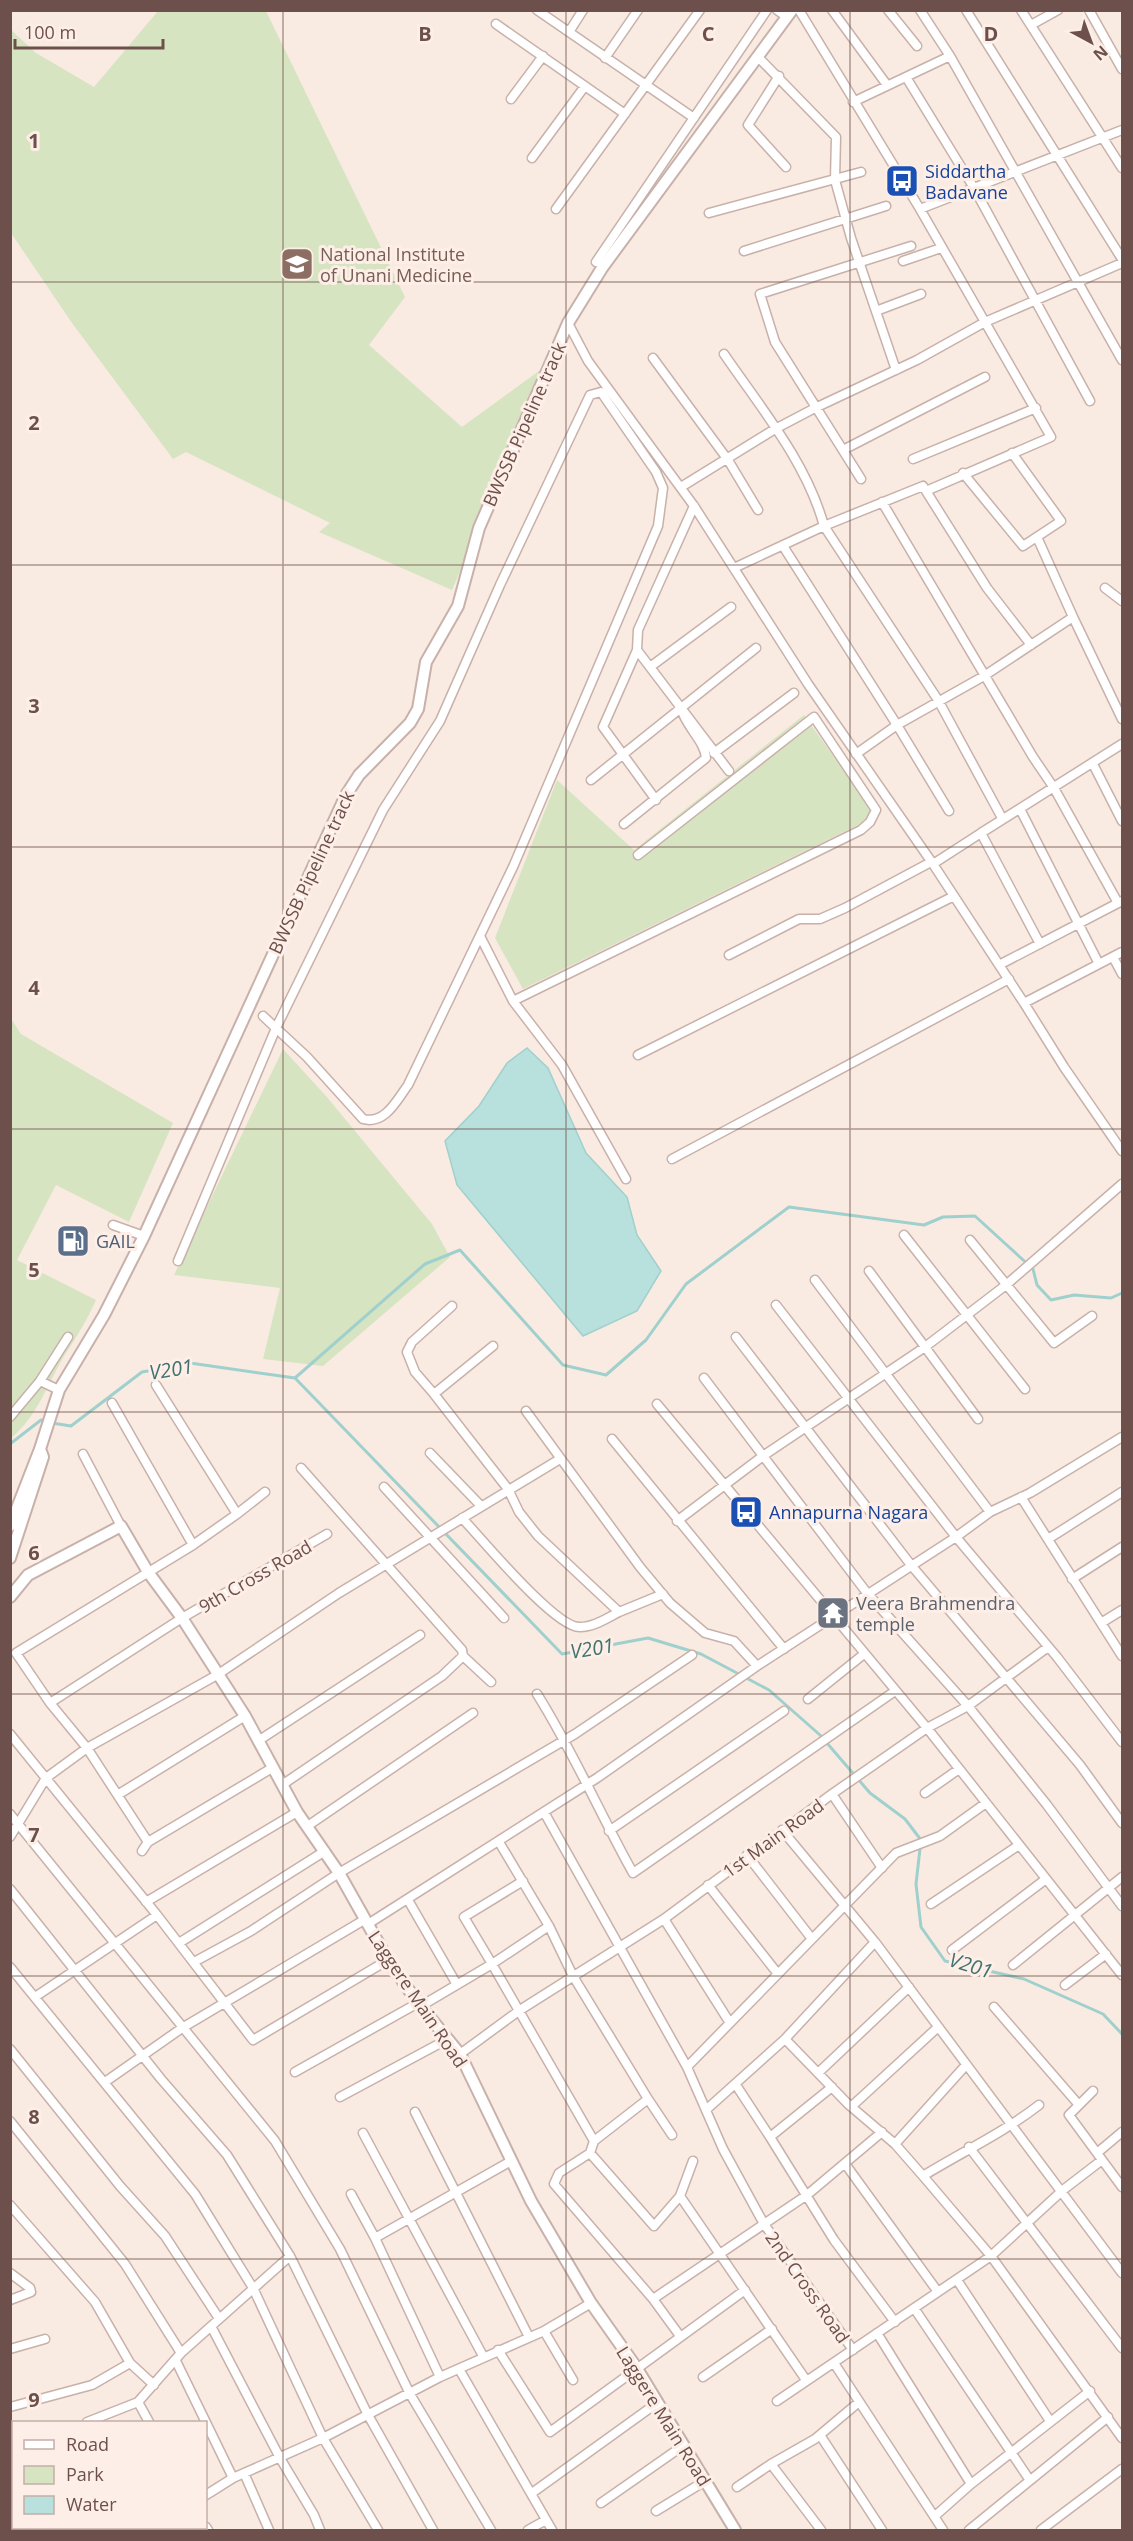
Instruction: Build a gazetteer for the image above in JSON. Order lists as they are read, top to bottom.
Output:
{
  "streets": {
    "street": [
      "BWSSB Pipeline track",
      "9th Cross Road",
      "1st Main Road",
      "Laggere Main Road",
      "2nd Cross Road"
    ]
  },
  "crossings": [
    ["9th Cross Road", "Laggere Main Road"],
    ["1st Main Road", "Laggere Main Road"],
    ["1st Main Road", "2nd Cross Road"]
  ],
  "water": ["V201"],
  "places": {
    "bus stop": ["Siddartha Badavane", "Annapurna Nagara"],
    "school or university": ["National Institute of Unani Medicine"],
    "fuel station": ["GAIL"],
    "temple": ["Veera Brahmendra temple"]
  },
  "legend": ["Road", "Park", "Water"],
  "scale_bar": "100 m",
  "north": "bottom right",
  "grid": {
    "columns": ["B", "C", "D"],
    "rows": [
      "1",
      "2",
      "3",
      "4",
      "5",
      "6",
      "7",
      "8",
      "9"
    ]
  }
}
